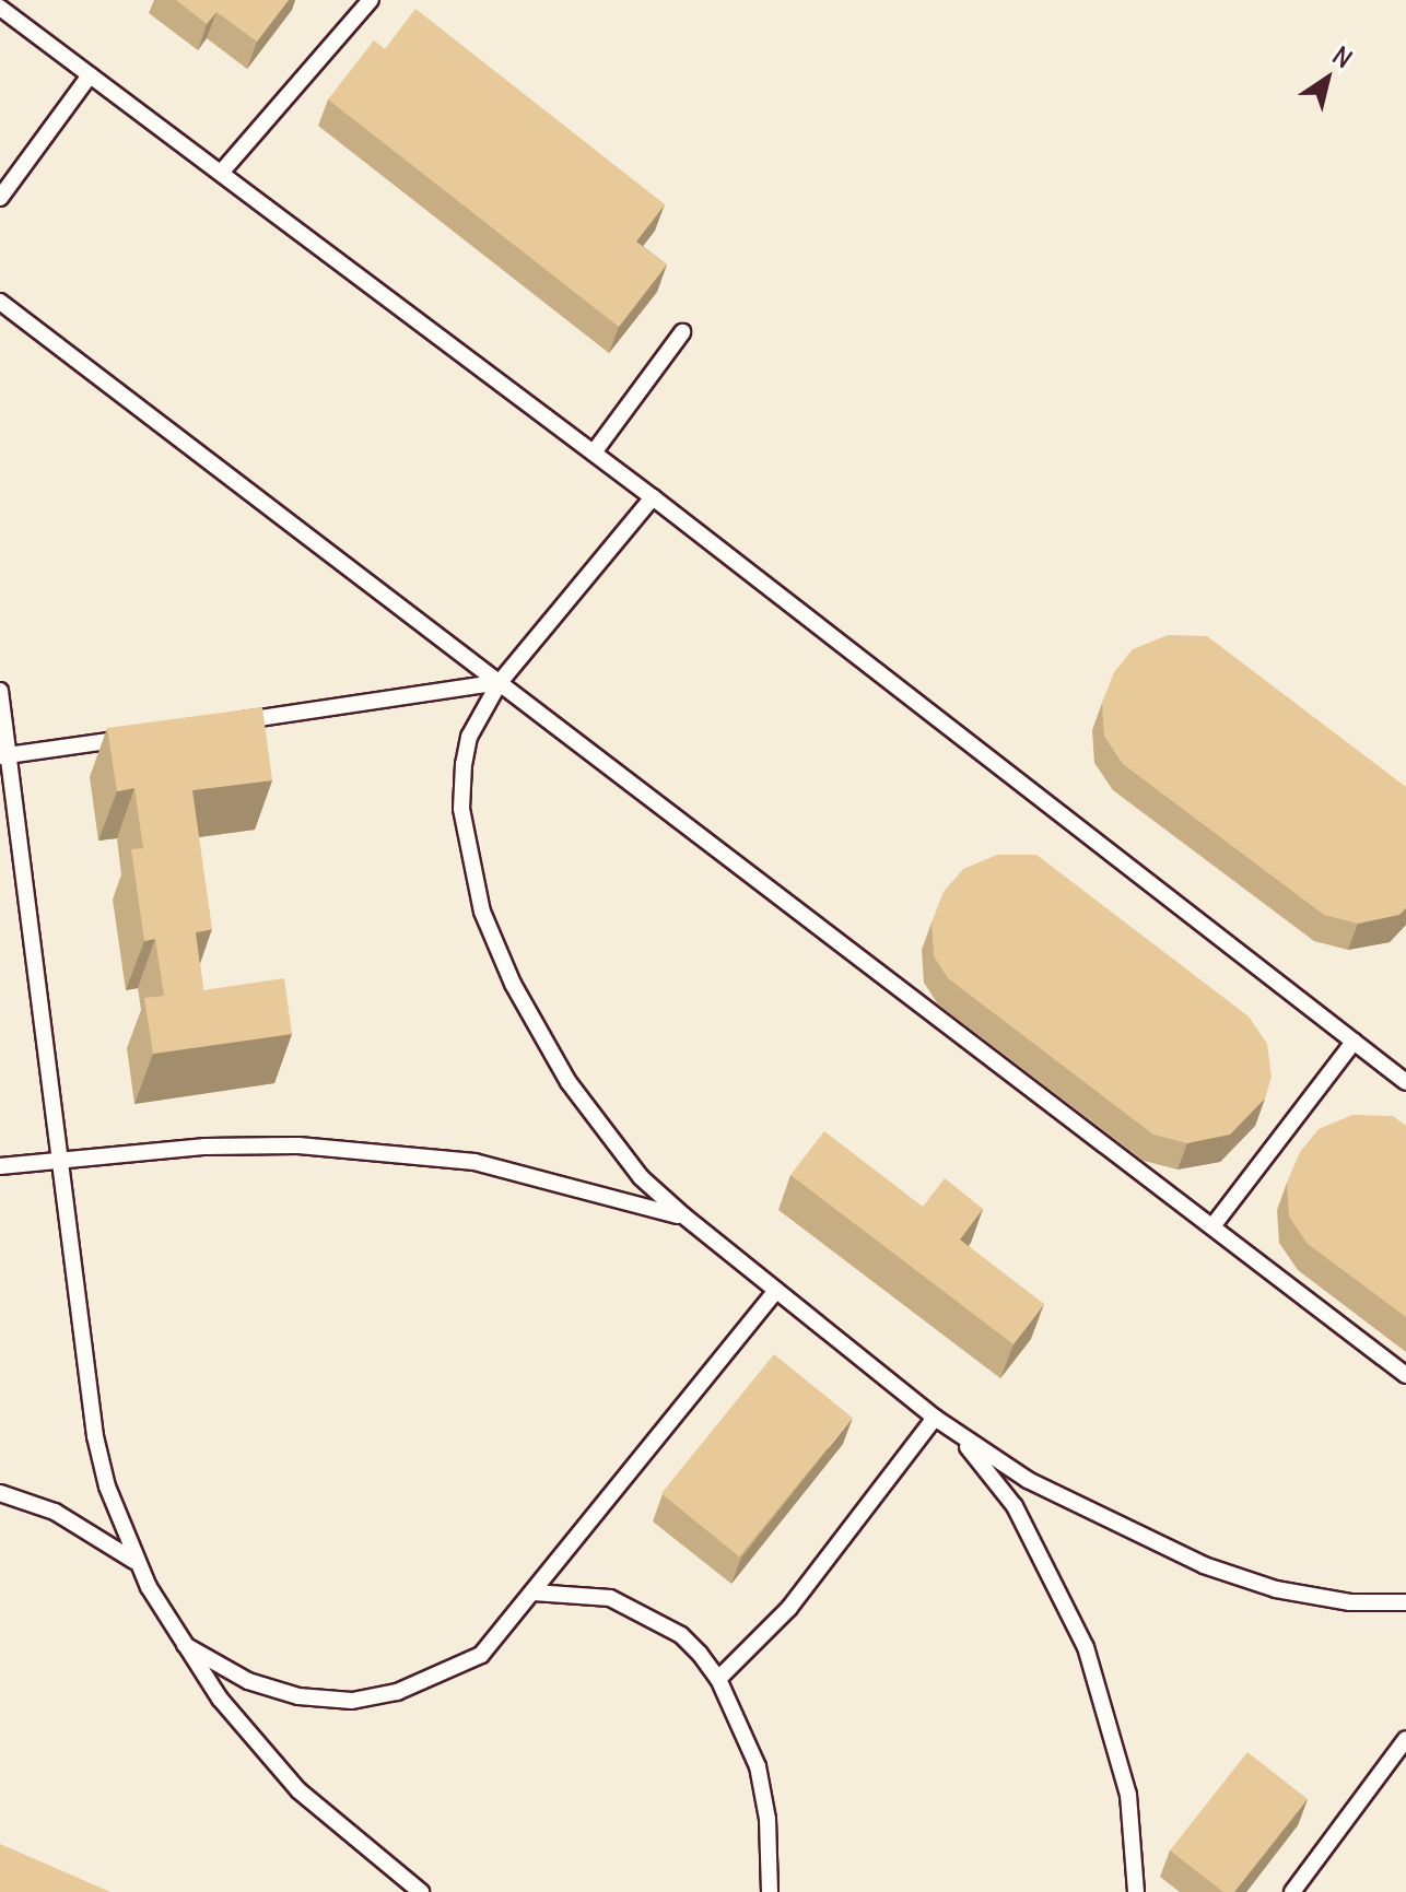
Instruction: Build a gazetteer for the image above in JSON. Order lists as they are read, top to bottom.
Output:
{
  "north": "top right"
}
